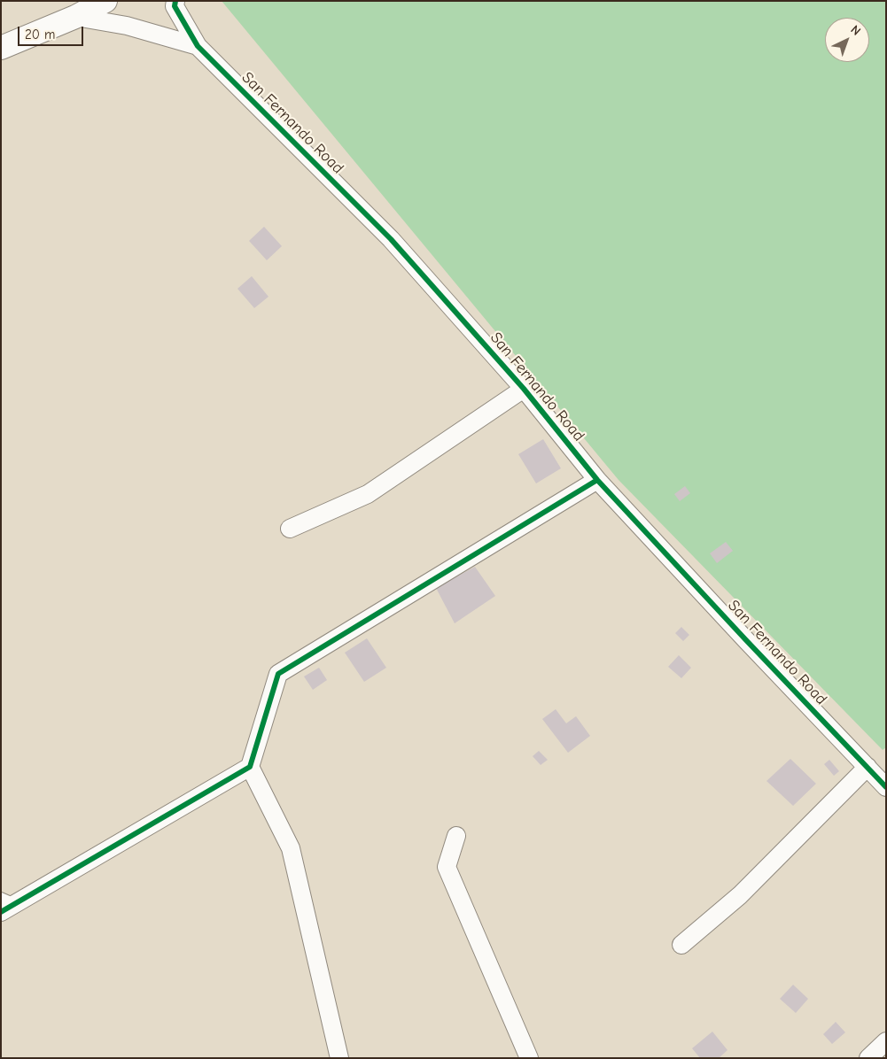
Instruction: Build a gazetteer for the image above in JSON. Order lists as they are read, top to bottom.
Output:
{
  "streets": {
    "street": ["San Fernando Road"]
  },
  "scale_bar": "20 m",
  "north": "top right"
}
